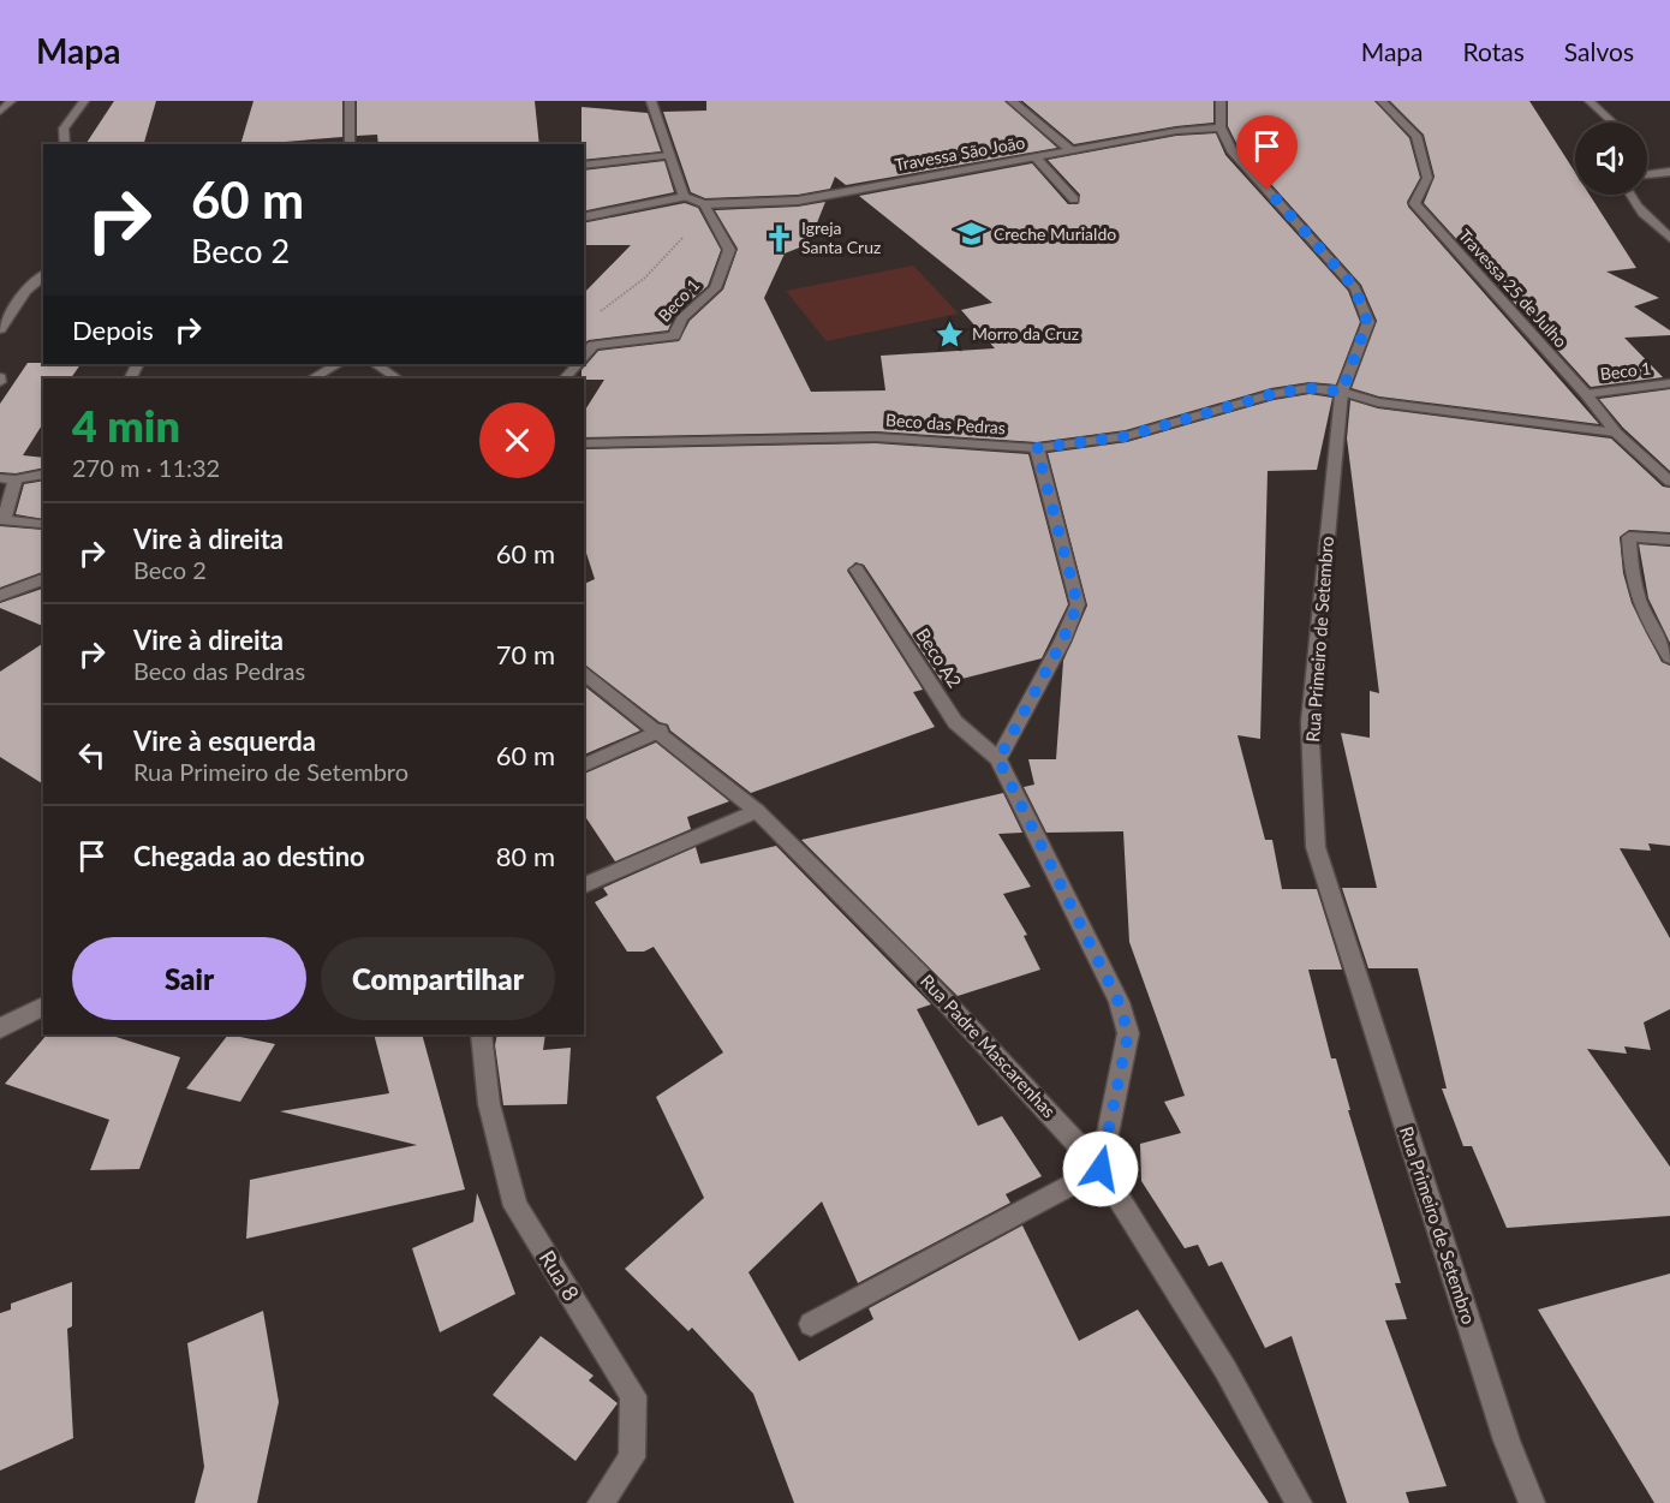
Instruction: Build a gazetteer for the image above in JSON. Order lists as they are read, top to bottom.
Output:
{
  "streets": {
    "street": [
      "Travessa São João",
      "Travessa 25 de Julho",
      "Beco 1",
      "Beco das Pedras",
      "Rua Primeiro de Setembro",
      "Beco A2",
      "Rua Padre Mascarenhas",
      "Rua 8"
    ]
  },
  "crossings": [
    ["Travessa São João", "Beco 1"],
    ["Travessa São João", "Rua Primeiro de Setembro"],
    ["Travessa 25 de Julho", "Beco 1"],
    ["Travessa 25 de Julho", "Beco das Pedras"],
    ["Beco das Pedras", "Rua Primeiro de Setembro"]
  ],
  "places": {
    "school or university": ["Creche Murialdo"],
    "church": ["Igreja Santa Cruz"],
    "place": ["Morro da Cruz"]
  },
  "page": {
    "header": "Mapa",
    "nav": ["Mapa", "Rotas", "Salvos"],
    "turn": ["60 m", "Beco 2"],
    "then": "Depois",
    "heading": ["4 min", "270 m · 11:32"],
    "list": [
      {
        "name": "Vire à direita",
        "note": "Beco 2",
        "value": "60 m"
      },
      {
        "name": "Vire à direita",
        "note": "Beco das Pedras",
        "value": "70 m"
      },
      {
        "name": "Vire à esquerda",
        "note": "Rua Primeiro de Setembro",
        "value": "60 m"
      },
      {
        "name": "Chegada ao destino",
        "value": "80 m"
      }
    ],
    "buttons": ["Sair", "Compartilhar"]
  }
}
